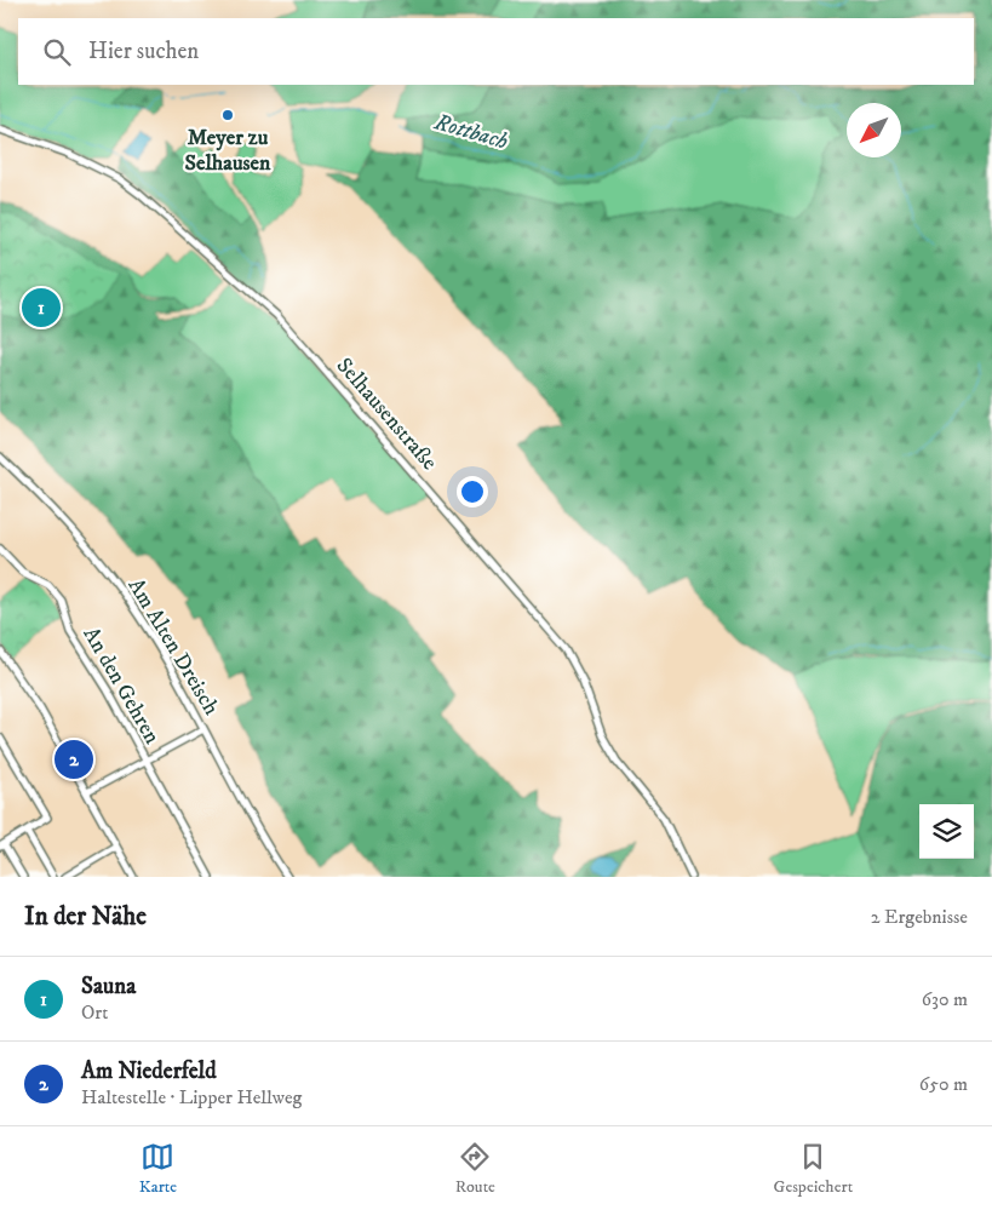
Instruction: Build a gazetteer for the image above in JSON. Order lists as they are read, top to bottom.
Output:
{
  "streets": {
    "street": ["Selhausenstraße", "Am Alten Dreisch", "An den Gehren"]
  },
  "crossings": [
    ["Am Alten Dreisch", "An den Gehren"]
  ],
  "water": ["Rottbach"],
  "places": ["Meyer zu Selhausen"],
  "north": "bottom left",
  "page": {
    "search": "Hier suchen",
    "pins": ["1", "2"],
    "heading": ["In der Nähe", "2 Ergebnisse"],
    "list": [
      {
        "mark": "1",
        "name": "Sauna",
        "note": "Ort",
        "value": "630 m"
      },
      {
        "mark": "2",
        "name": "Am Niederfeld",
        "note": "Haltestelle · Lipper Hellweg",
        "value": "650 m"
      }
    ],
    "nav": ["Karte", "Route", "Gespeichert"]
  }
}
